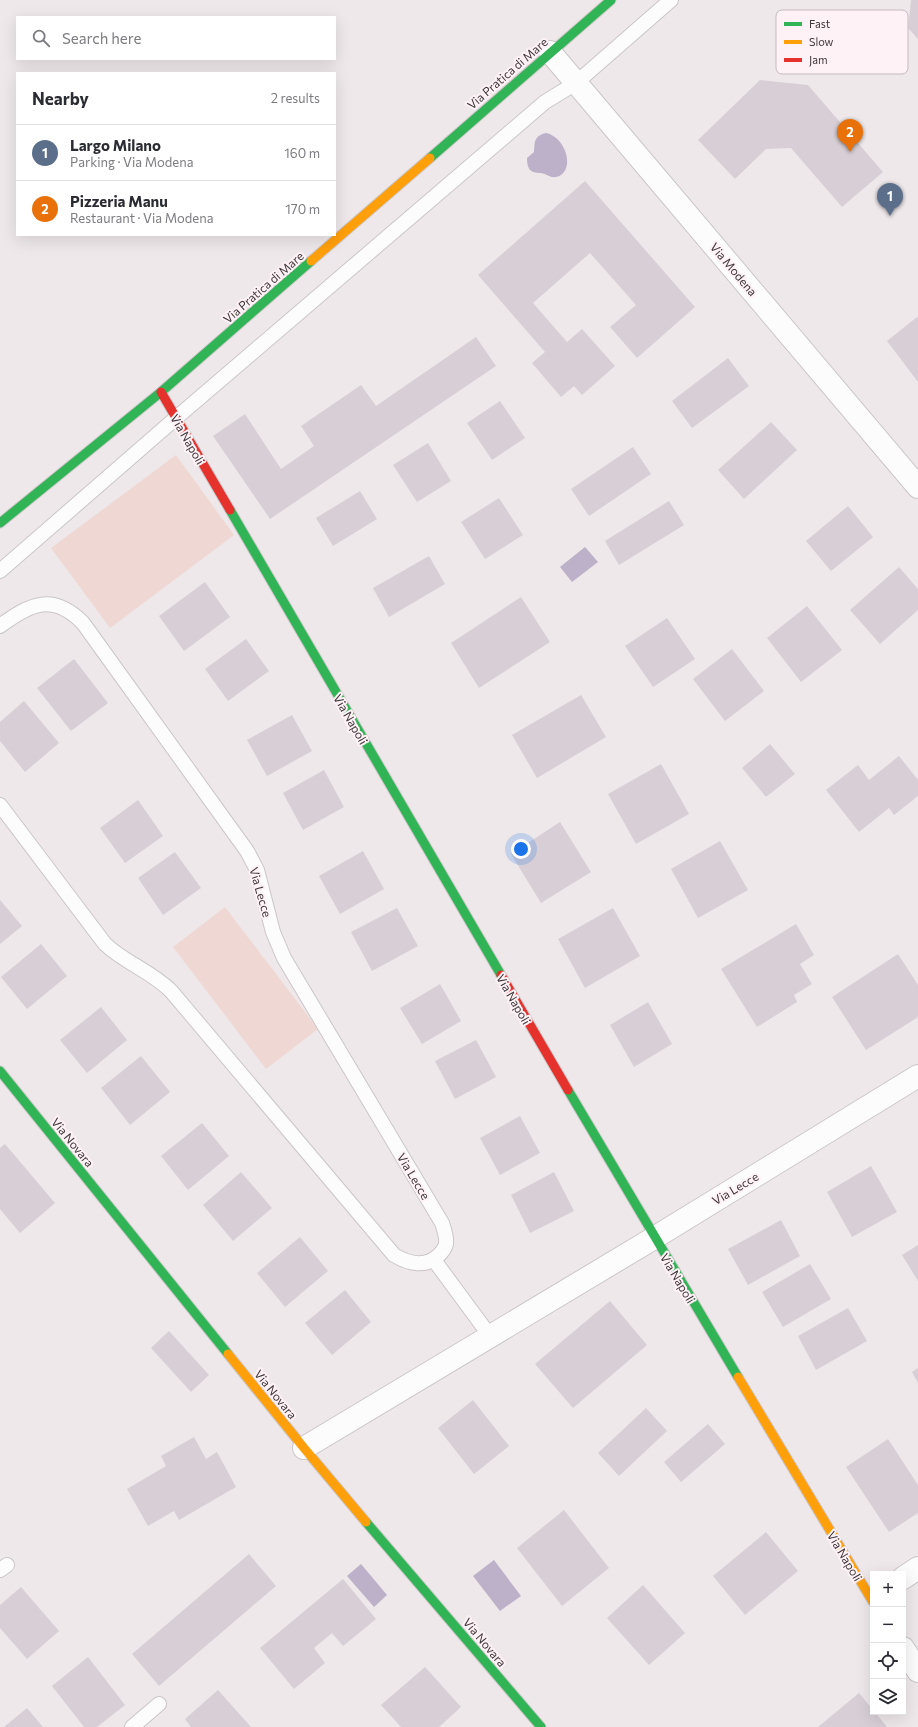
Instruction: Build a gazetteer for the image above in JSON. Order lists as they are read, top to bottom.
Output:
{
  "streets": {
    "street": [
      "Via Pratica di Mare",
      "Via Modena",
      "Via Napoli",
      "Via Lecce",
      "Via Novara"
    ]
  },
  "crossings": [
    ["Via Pratica di Mare", "Via Modena"],
    ["Via Pratica di Mare", "Via Napoli"],
    ["Via Napoli", "Via Lecce"],
    ["Via Lecce", "Via Novara"]
  ],
  "legend": ["Fast", "Slow", "Jam"],
  "page": {
    "search": "Search here",
    "heading": ["Nearby", "2 results"],
    "pins": ["2", "1"],
    "list": [
      {
        "mark": "1",
        "name": "Largo Milano",
        "note": "Parking · Via Modena",
        "value": "160 m"
      },
      {
        "mark": "2",
        "name": "Pizzeria Manu",
        "note": "Restaurant · Via Modena",
        "value": "170 m"
      }
    ],
    "map_buttons": ["+", "−"]
  }
}
